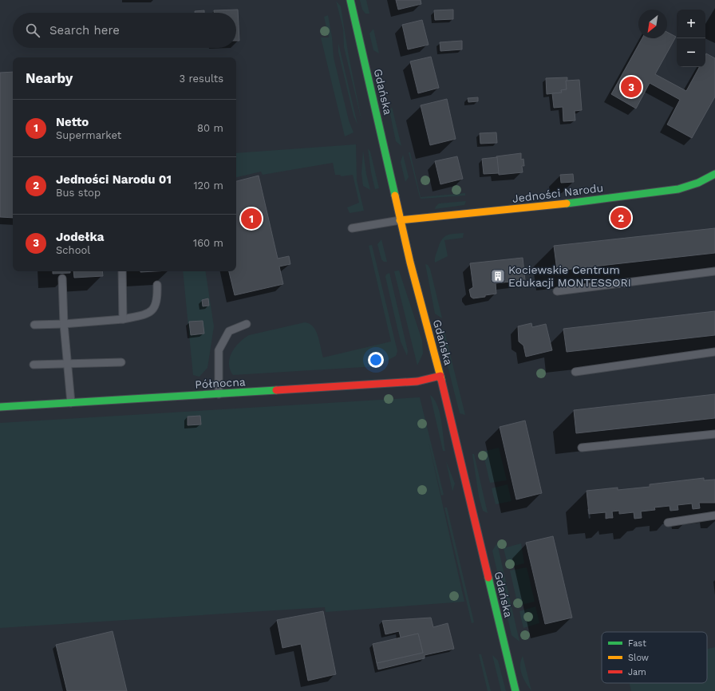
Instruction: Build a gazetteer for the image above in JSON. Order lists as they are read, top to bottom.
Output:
{
  "streets": {
    "street": ["Gdańska", "Jedności Narodu", "Północna"]
  },
  "crossings": [
    ["Gdańska", "Jedności Narodu"],
    ["Gdańska", "Północna"]
  ],
  "places": {
    "building": ["Kociewskie Centrum Edukacji MONTESSORI"]
  },
  "legend": ["Fast", "Slow", "Jam"],
  "north": "bottom left",
  "page": {
    "map_buttons": ["+", "−"],
    "search": "Search here",
    "heading": ["Nearby", "3 results"],
    "pins": ["3", "2", "1"],
    "list": [
      {
        "mark": "1",
        "name": "Netto",
        "note": "Supermarket",
        "value": "80 m"
      },
      {
        "mark": "2",
        "name": "Jedności Narodu 01",
        "note": "Bus stop",
        "value": "120 m"
      },
      {
        "mark": "3",
        "name": "Jodełka",
        "note": "School",
        "value": "160 m"
      }
    ]
  }
}
